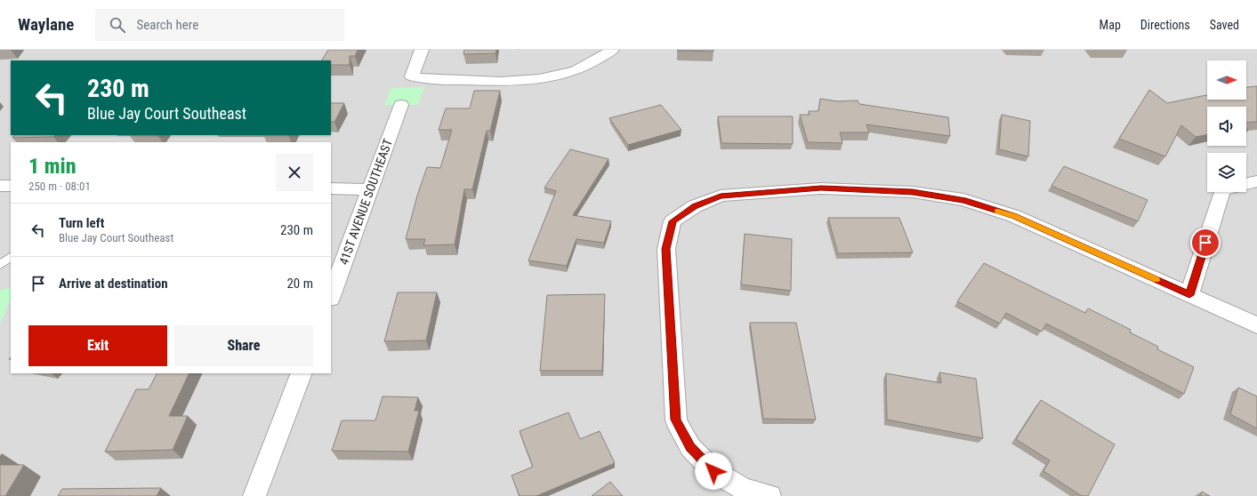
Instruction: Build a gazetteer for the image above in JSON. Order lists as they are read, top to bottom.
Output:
{
  "streets": {
    "street": ["41ST AVENUE SOUTHEAST"]
  },
  "north": "right",
  "page": {
    "header": "Waylane",
    "search": "Search here",
    "nav": ["Map", "Directions", "Saved"],
    "turn": ["230 m", "Blue Jay Court Southeast"],
    "heading": ["1 min", "250 m · 08:01"],
    "list": [
      {
        "name": "Turn left",
        "note": "Blue Jay Court Southeast",
        "value": "230 m"
      },
      {
        "name": "Arrive at destination",
        "value": "20 m"
      }
    ],
    "buttons": ["Exit", "Share"]
  }
}
